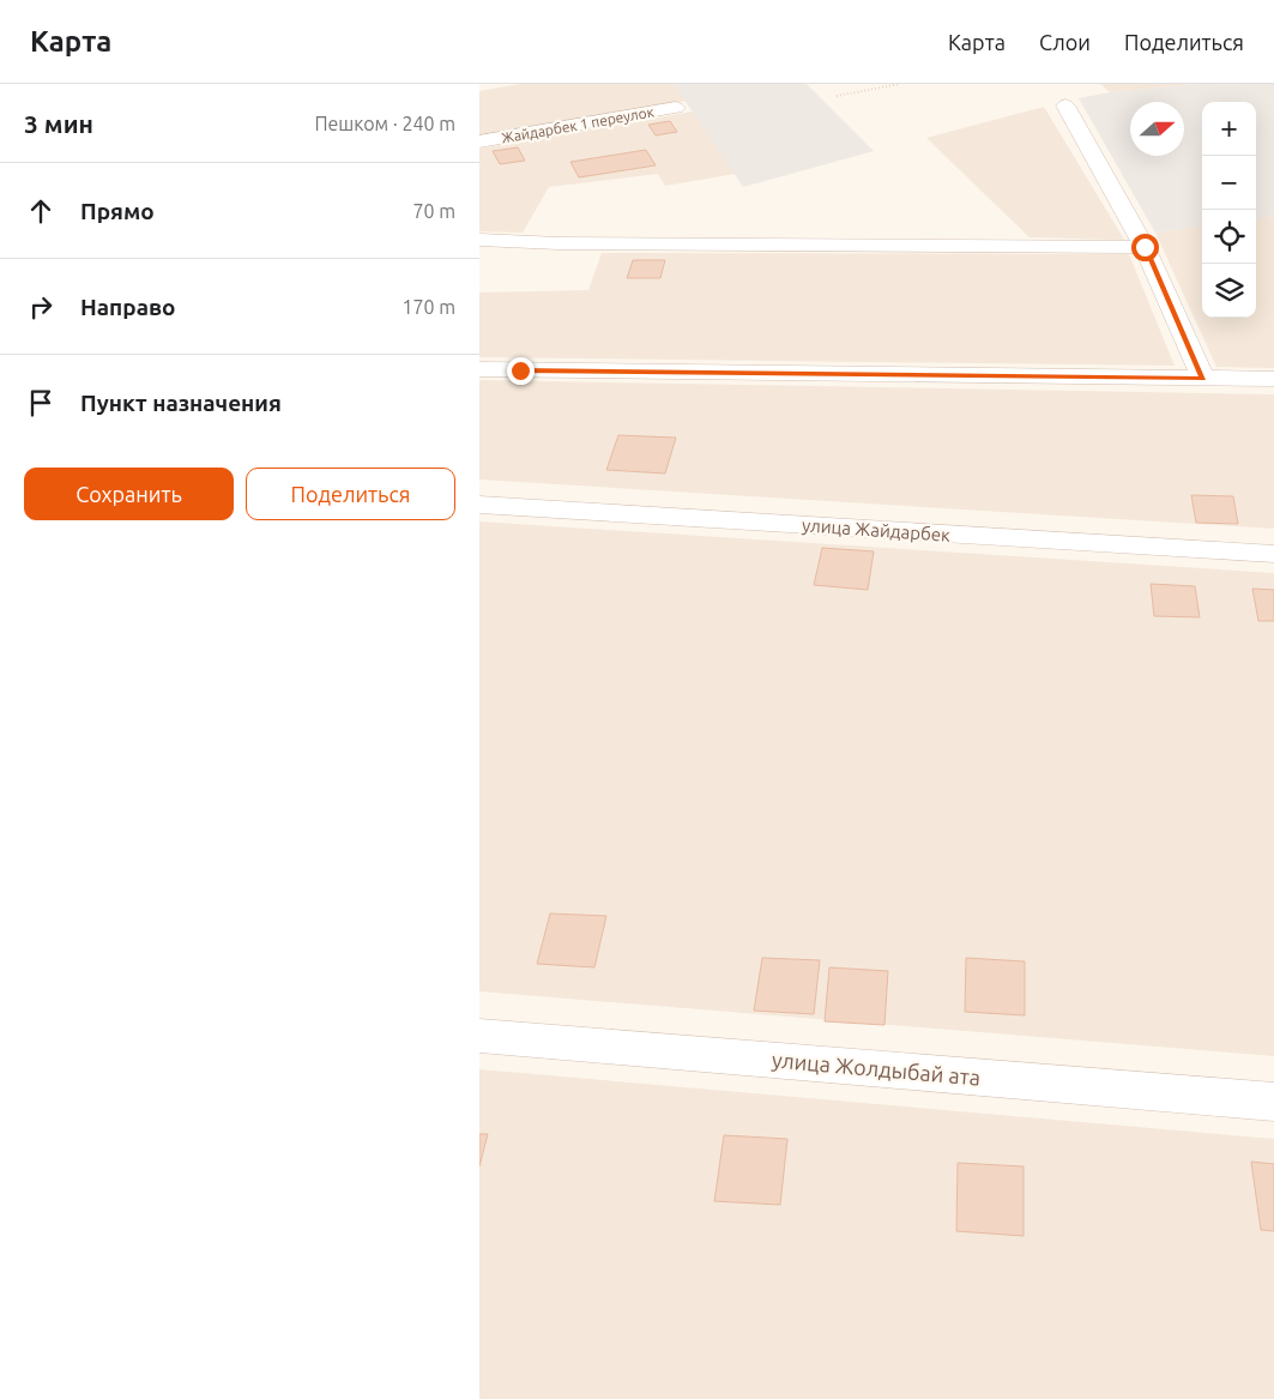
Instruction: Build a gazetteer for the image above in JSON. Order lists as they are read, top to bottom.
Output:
{
  "streets": {
    "street": ["Жайдарбек 1 переулок", "улица Жайдарбек", "улица Жолдыбай ата"]
  },
  "north": "right",
  "page": {
    "header": "Карта",
    "nav": ["Карта", "Слои", "Поделиться"],
    "heading": ["3 мин", "Пешком · 240 m"],
    "map_buttons": ["+", "−"],
    "list": [
      ["Прямо", "70 m"],
      ["Направо", "170 m"],
      "Пункт назначения"
    ],
    "buttons": ["Сохранить", "Поделиться"]
  }
}
